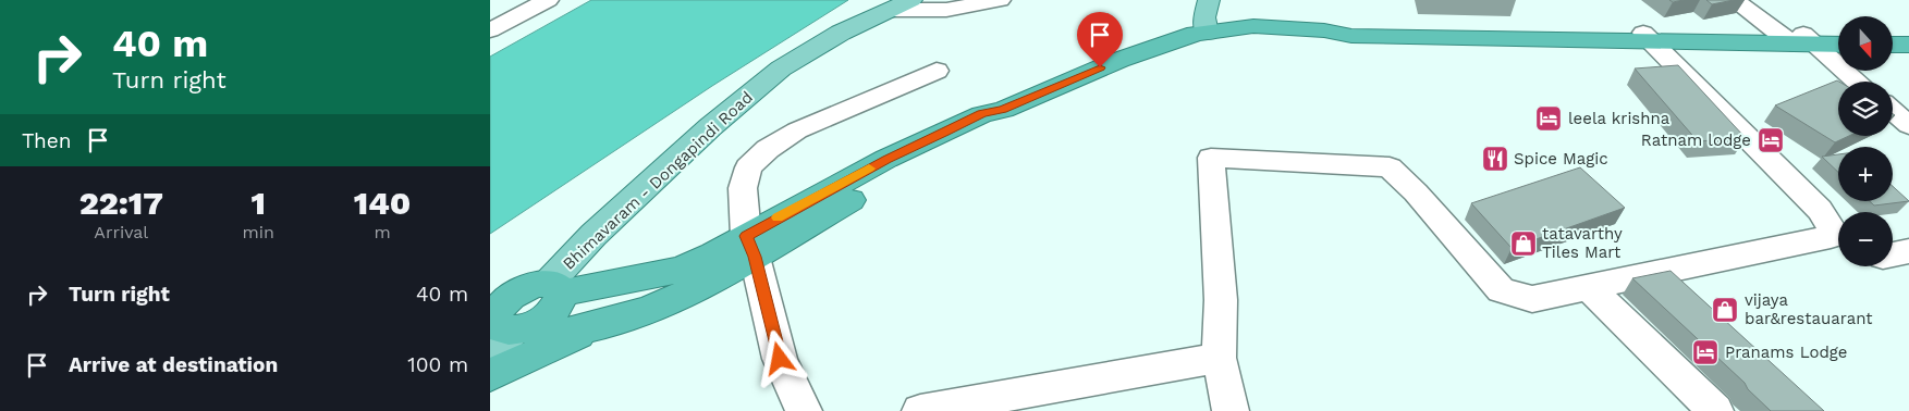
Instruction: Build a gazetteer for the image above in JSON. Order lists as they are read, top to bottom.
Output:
{
  "streets": {
    "main road": ["Bhimavaram - Dongapindi Road"]
  },
  "places": {
    "hotel": ["leela krishna", "Ratnam lodge", "Pranams Lodge"],
    "restaurant": ["Spice Magic"],
    "shop": ["tatavarthy Tiles Mart", "vijaya bar&restauarant"]
  },
  "north": "bottom",
  "page": {
    "turn": ["40 m", "Turn right"],
    "map_buttons": ["+", "−"],
    "then": "Then",
    "eta": [
      "22:17",
      "Arrival",
      "1",
      "min",
      "140",
      "m"
    ],
    "list": [
      {
        "name": "Turn right",
        "value": "40 m"
      },
      {
        "name": "Arrive at destination",
        "value": "100 m"
      }
    ]
  }
}
